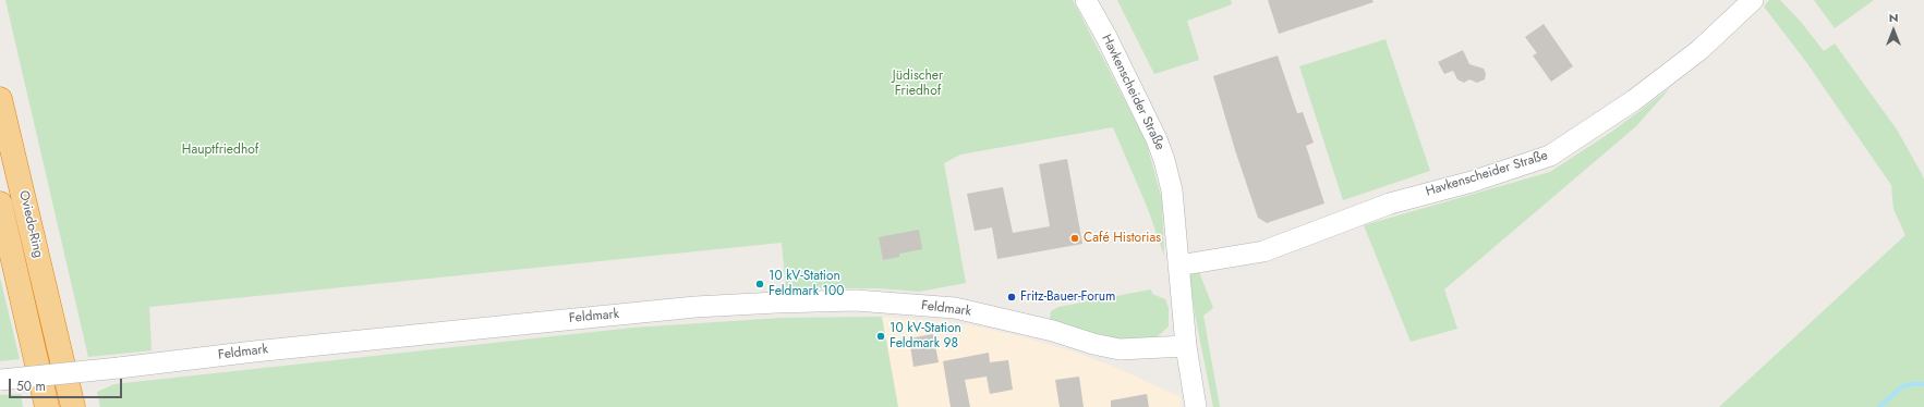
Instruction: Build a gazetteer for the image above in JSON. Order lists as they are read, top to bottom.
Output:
{
  "streets": {
    "highway": ["Oviedo-Ring"],
    "street": ["Havkenscheider Straße", "Feldmark"]
  },
  "crossings": [
    ["Havkenscheider Straße", "Feldmark"]
  ],
  "parks": ["Jüdischer Friedhof", "Hauptfriedhof"],
  "places": [
    "Café Historias",
    "10 kV-Station Feldmark 100",
    "Fritz-Bauer-Forum",
    "10 kV-Station Feldmark 98"
  ],
  "scale_bar": "50 m",
  "north": "top"
}
